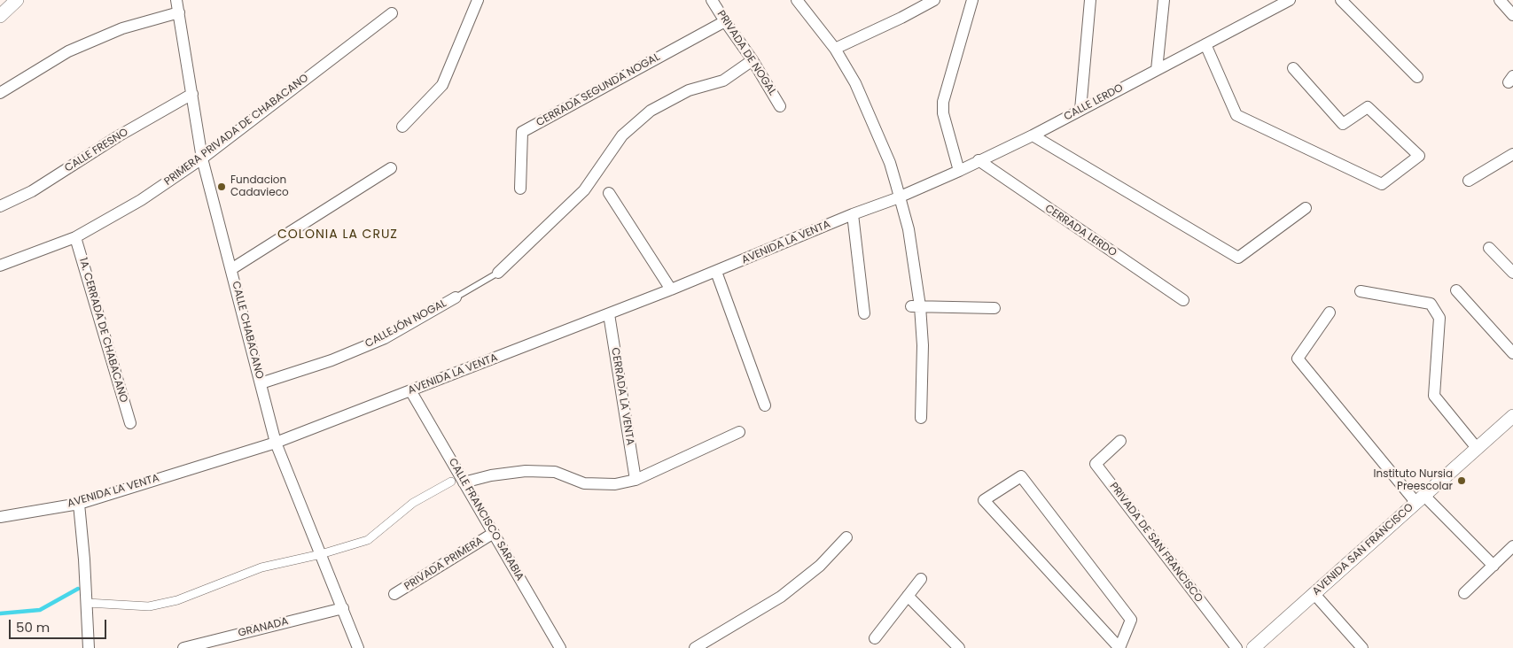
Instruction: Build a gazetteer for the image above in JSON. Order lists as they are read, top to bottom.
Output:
{
  "streets": {
    "street": [
      "PRIVADA DE NOGAL",
      "CERRADA SEGUNDA NOGAL",
      "CALLE LERDO",
      "PRIMERA PRIVADA DE CHABACANO",
      "CALLE FRESNO",
      "CERRADA LERDO",
      "AVENIDA LA VENTA",
      "CALLEJÓN NOGAL",
      "1A. CERRADA DE CHABACANO",
      "CALLE CHABACANO",
      "CERRADA LA VENTA",
      "CALLE FRANCISCO SARABIA",
      "PRIVADA DE SAN FRANCISCO",
      "AVENIDA SAN FRANCISCO",
      "PRIVADA PRIMERA",
      "GRANADA"
    ]
  },
  "crossings": [
    ["PRIVADA DE NOGAL", "CERRADA SEGUNDA NOGAL"],
    ["CALLE LERDO", "CERRADA LERDO"],
    ["CALLE LERDO", "AVENIDA LA VENTA"],
    ["PRIMERA PRIVADA DE CHABACANO", "1A. CERRADA DE CHABACANO"],
    ["PRIMERA PRIVADA DE CHABACANO", "CALLE CHABACANO"],
    ["CALLE FRESNO", "CALLE CHABACANO"],
    ["AVENIDA LA VENTA", "CALLE CHABACANO"],
    ["AVENIDA LA VENTA", "CERRADA LA VENTA"],
    ["AVENIDA LA VENTA", "CALLE FRANCISCO SARABIA"],
    ["CALLEJÓN NOGAL", "CALLE CHABACANO"],
    ["CALLE CHABACANO", "GRANADA"],
    ["CALLE FRANCISCO SARABIA", "PRIVADA PRIMERA"]
  ],
  "districts": ["COLONIA LA CRUZ"],
  "places": ["Fundacion Cadavieco", "Instituto Nursia Preescolar"],
  "scale_bar": "50 m"
}
